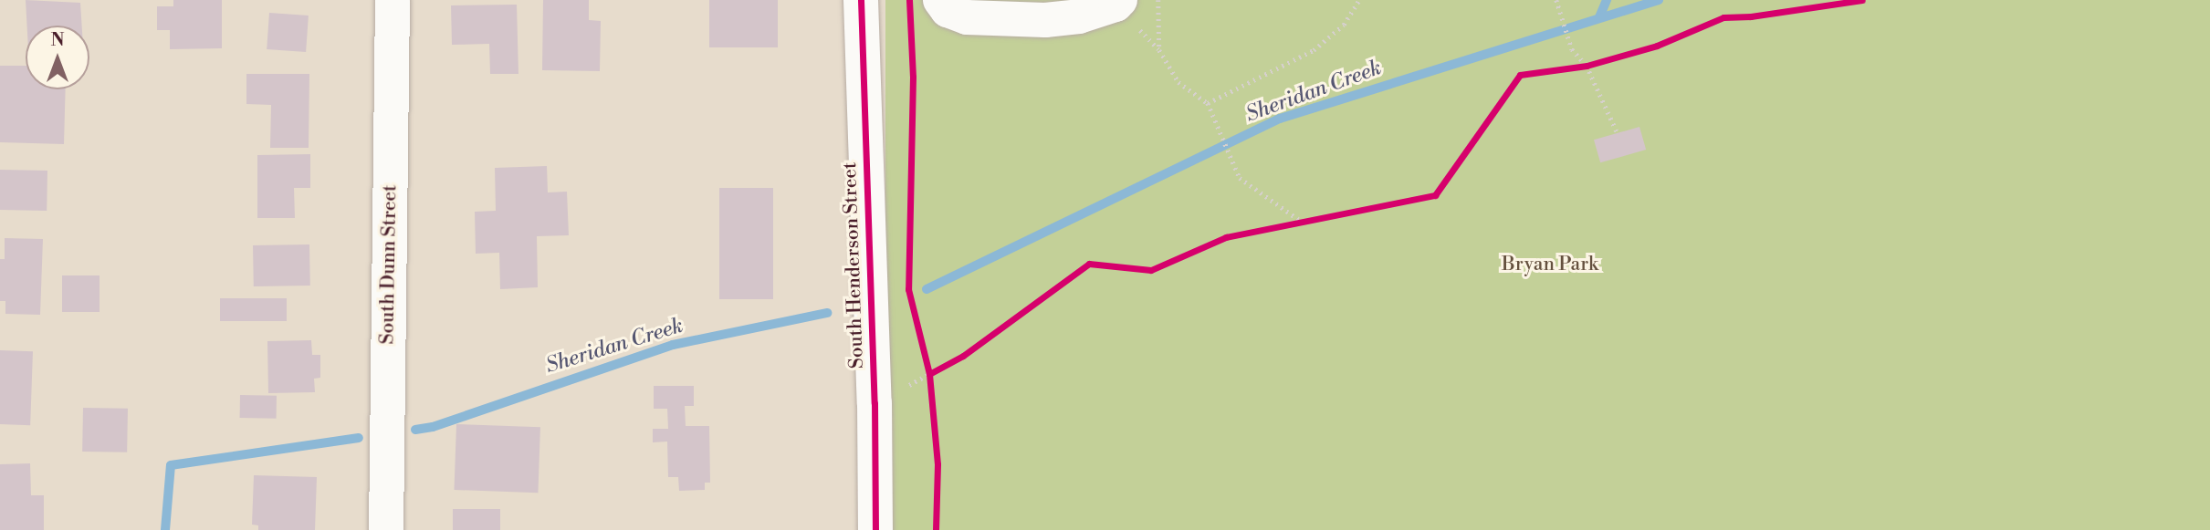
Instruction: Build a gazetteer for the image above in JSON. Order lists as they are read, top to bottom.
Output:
{
  "streets": {
    "street": ["South Dunn Street", "South Henderson Street"]
  },
  "water": ["Sheridan Creek"],
  "parks": ["Bryan Park"],
  "north": "top"
}
